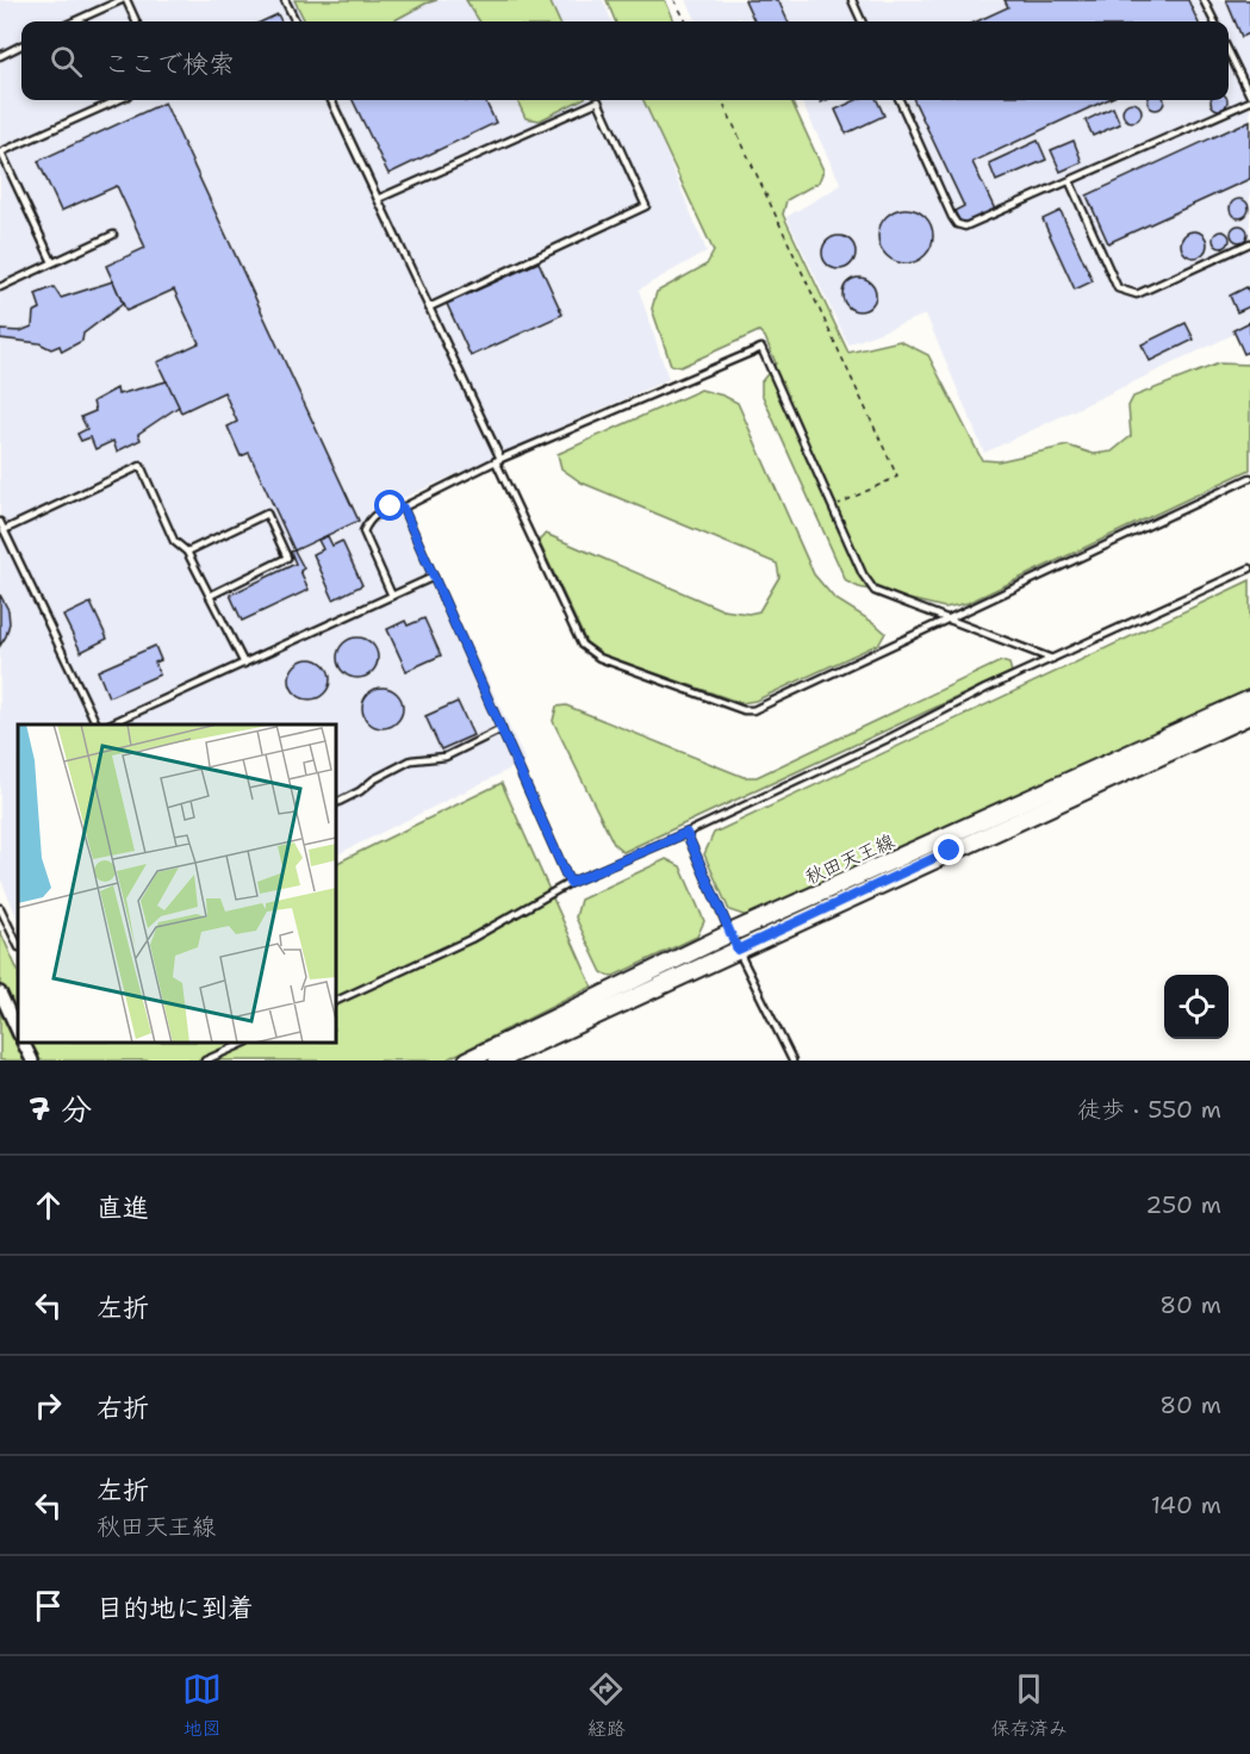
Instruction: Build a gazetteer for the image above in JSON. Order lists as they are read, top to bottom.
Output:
{
  "streets": {
    "main road": ["秋田天王線"]
  },
  "page": {
    "search": "ここで検索",
    "heading": ["7 分", "徒歩 · 550 m"],
    "list": [
      ["直進", "250 m"],
      ["左折", "80 m"],
      ["右折", "80 m"],
      ["左折", "秋田天王線", "140 m"],
      "目的地に到着"
    ],
    "nav": ["地図", "経路", "保存済み"]
  }
}
